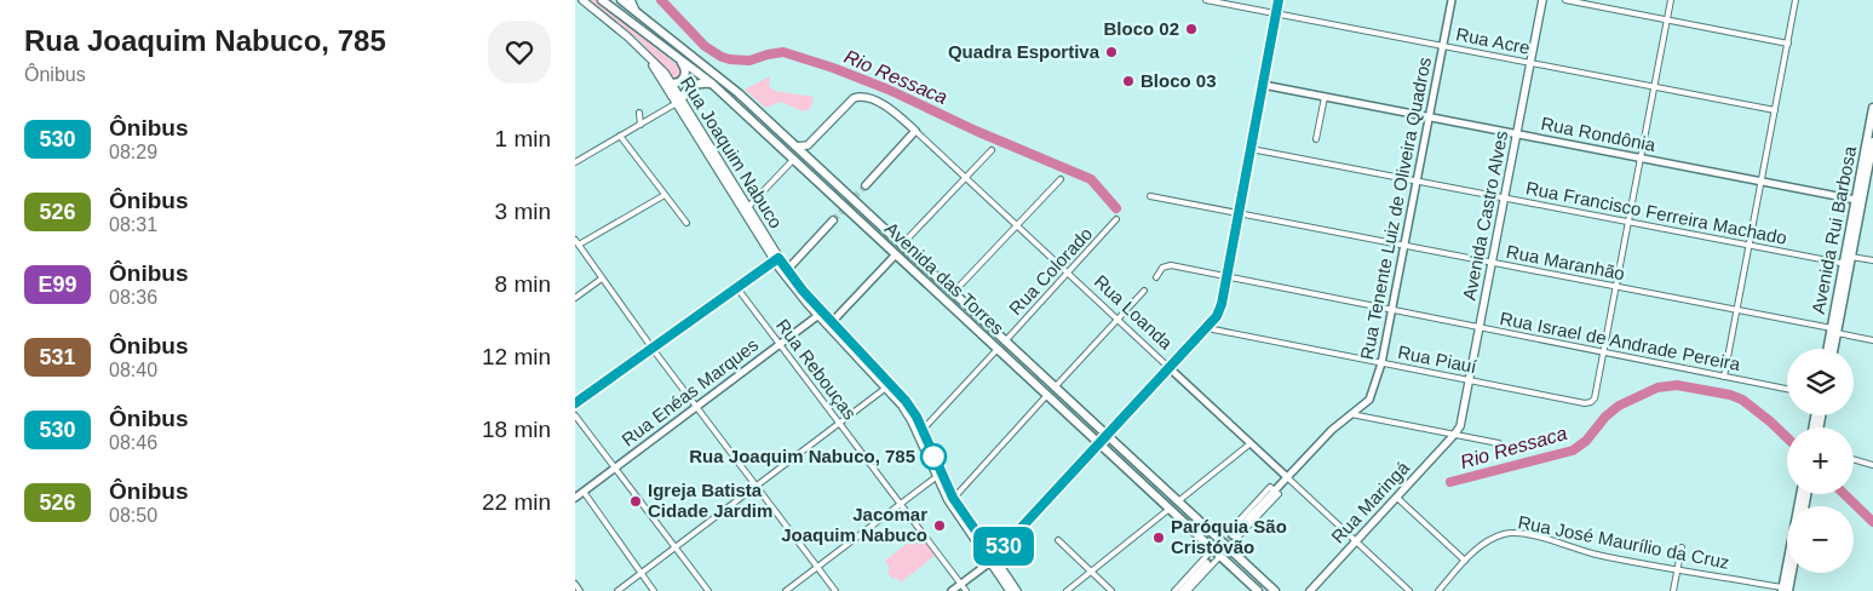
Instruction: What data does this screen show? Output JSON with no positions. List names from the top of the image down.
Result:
{
  "streets": {
    "main road": [
      "Rua Joaquim Nabuco",
      "Avenida Castro Alves",
      "Avenida Rui Barbosa",
      "Avenida das Torres",
      "Rua Loanda",
      "Rua Maringá"
    ],
    "street": [
      "Rua Acre",
      "Rua Rondônia",
      "Rua Tenente Luiz de Oliveira Quadros",
      "Rua Francisco Ferreira Machado",
      "Rua Maranhão",
      "Rua Colorado",
      "Rua Israel de Andrade Pereira",
      "Rua Piauí",
      "Rua Rebouças",
      "Rua Enéas Marques",
      "Rua José Maurílio da Cruz"
    ]
  },
  "crossings": [
    ["Rua Acre", "Rua Tenente Luiz de Oliveira Quadros"],
    ["Rua Acre", "Avenida Castro Alves"],
    ["Rua Rondônia", "Rua Tenente Luiz de Oliveira Quadros"],
    ["Rua Rondônia", "Avenida Castro Alves"],
    ["Rua Rondônia", "Avenida Rui Barbosa"],
    ["Rua Joaquim Nabuco", "Rua Enéas Marques"],
    ["Rua Tenente Luiz de Oliveira Quadros", "Rua Francisco Ferreira Machado"],
    ["Rua Tenente Luiz de Oliveira Quadros", "Rua Maranhão"],
    ["Rua Tenente Luiz de Oliveira Quadros", "Rua Loanda"],
    ["Rua Tenente Luiz de Oliveira Quadros", "Rua Israel de Andrade Pereira"],
    ["Rua Tenente Luiz de Oliveira Quadros", "Rua Piauí"],
    ["Rua Francisco Ferreira Machado", "Avenida Castro Alves"],
    ["Rua Francisco Ferreira Machado", "Avenida Rui Barbosa"],
    ["Avenida Castro Alves", "Rua Maranhão"],
    ["Avenida Castro Alves", "Rua Israel de Andrade Pereira"],
    ["Avenida Castro Alves", "Rua Piauí"],
    ["Avenida Castro Alves", "Rua Maringá"],
    ["Avenida Rui Barbosa", "Rua Maranhão"],
    ["Rua Colorado", "Avenida das Torres"],
    ["Rua Colorado", "Rua Loanda"],
    ["Avenida das Torres", "Rua Loanda"],
    ["Rua Loanda", "Rua Maringá"],
    ["Rua Israel de Andrade Pereira", "Rua Piauí"],
    ["Rua Rebouças", "Rua Enéas Marques"]
  ],
  "water": ["Rio Ressaca"],
  "places": [
    "Bloco 02",
    "Quadra Esportiva",
    "Bloco 03",
    "Rua Joaquim Nabuco, 785",
    "Igreja Batista Cidade Jardim",
    "Jacomar Joaquim Nabuco",
    "Paróquia São Cristóvão"
  ],
  "lines": ["bus line 530"],
  "page": {
    "heading": ["Rua Joaquim Nabuco, 785", "Ônibus"],
    "on_map": "530",
    "list": [
      {
        "mark": "530",
        "name": "Ônibus",
        "note": "08:29",
        "value": "1 min"
      },
      {
        "mark": "526",
        "name": "Ônibus",
        "note": "08:31",
        "value": "3 min"
      },
      {
        "mark": "E99",
        "name": "Ônibus",
        "note": "08:36",
        "value": "8 min"
      },
      {
        "mark": "531",
        "name": "Ônibus",
        "note": "08:40",
        "value": "12 min"
      },
      {
        "mark": "530",
        "name": "Ônibus",
        "note": "08:46",
        "value": "18 min"
      },
      {
        "mark": "526",
        "name": "Ônibus",
        "note": "08:50",
        "value": "22 min"
      }
    ],
    "map_buttons": ["+", "−"]
  }
}
